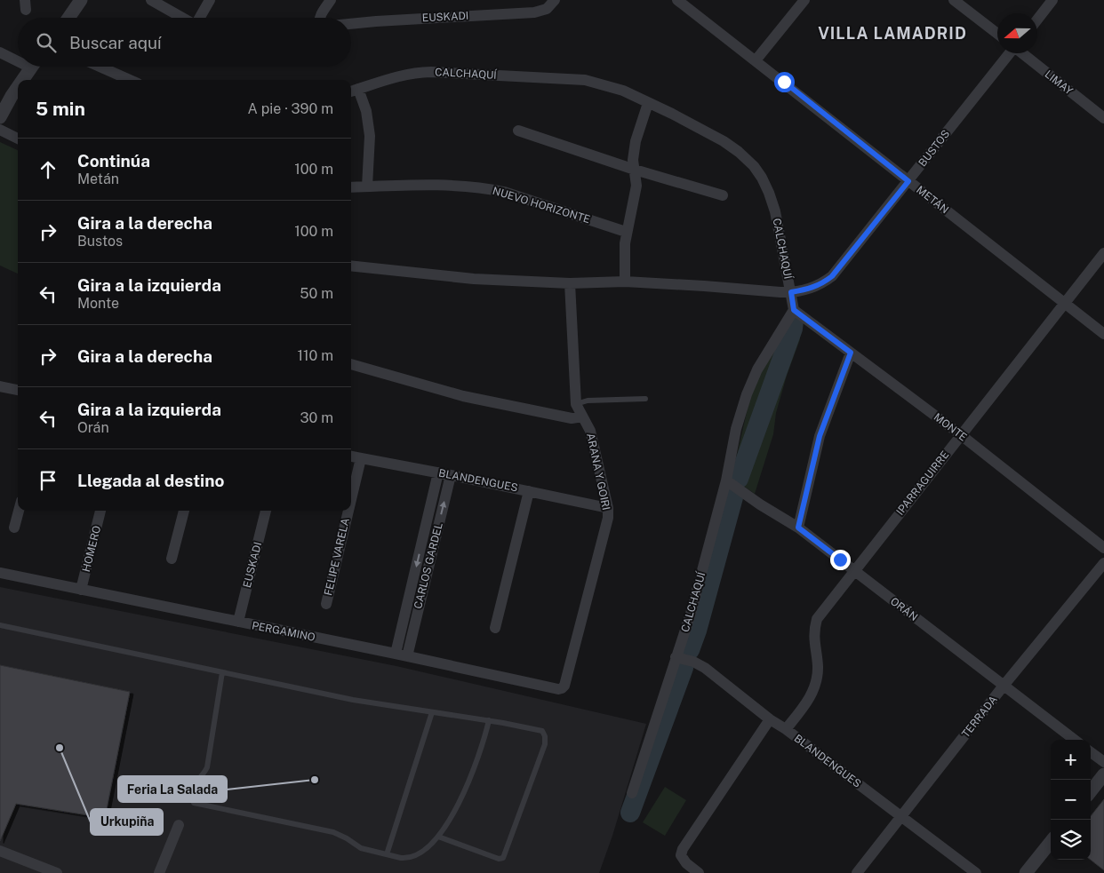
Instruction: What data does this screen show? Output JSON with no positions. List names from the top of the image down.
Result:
{
  "streets": {
    "street": [
      "EUSKADI",
      "CALCHAQUÍ",
      "LIMAY",
      "BUSTOS",
      "METÁN",
      "NUEVO HORIZONTE",
      "MONTE",
      "ARANA Y GOIRI",
      "BLANDENGUES",
      "IPARRAGUIRRE",
      "HOMERO",
      "FELIPE VARELA",
      "CARLOS GARDEL",
      "ORÁN",
      "PERGAMINO",
      "TERRADA"
    ]
  },
  "crossings": [
    ["EUSKADI", "PERGAMINO"],
    ["CALCHAQUÍ", "BUSTOS"],
    ["CALCHAQUÍ", "MONTE"],
    ["CALCHAQUÍ", "BLANDENGUES"],
    ["CALCHAQUÍ", "ORÁN"],
    ["BUSTOS", "METÁN"],
    ["BUSTOS", "ARANA Y GOIRI"],
    ["METÁN", "IPARRAGUIRRE"],
    ["MONTE", "IPARRAGUIRRE"],
    ["ARANA Y GOIRI", "BLANDENGUES"],
    ["ARANA Y GOIRI", "PERGAMINO"],
    ["BLANDENGUES", "IPARRAGUIRRE"],
    ["BLANDENGUES", "FELIPE VARELA"],
    ["BLANDENGUES", "CARLOS GARDEL"],
    ["BLANDENGUES", "TERRADA"],
    ["IPARRAGUIRRE", "ORÁN"],
    ["HOMERO", "PERGAMINO"],
    ["CARLOS GARDEL", "PERGAMINO"],
    ["ORÁN", "TERRADA"]
  ],
  "districts": ["VILLA LAMADRID"],
  "places": ["Urkupiña", "Feria La Salada"],
  "north": "left",
  "page": {
    "search": "Buscar aquí",
    "heading": ["5 min", "A pie · 390 m"],
    "list": [
      ["Continúa", "Metán", "100 m"],
      ["Gira a la derecha", "Bustos", "100 m"],
      ["Gira a la izquierda", "Monte", "50 m"],
      ["Gira a la derecha", "110 m"],
      ["Gira a la izquierda", "Orán", "30 m"],
      "Llegada al destino"
    ],
    "map_buttons": ["+", "−"]
  }
}
